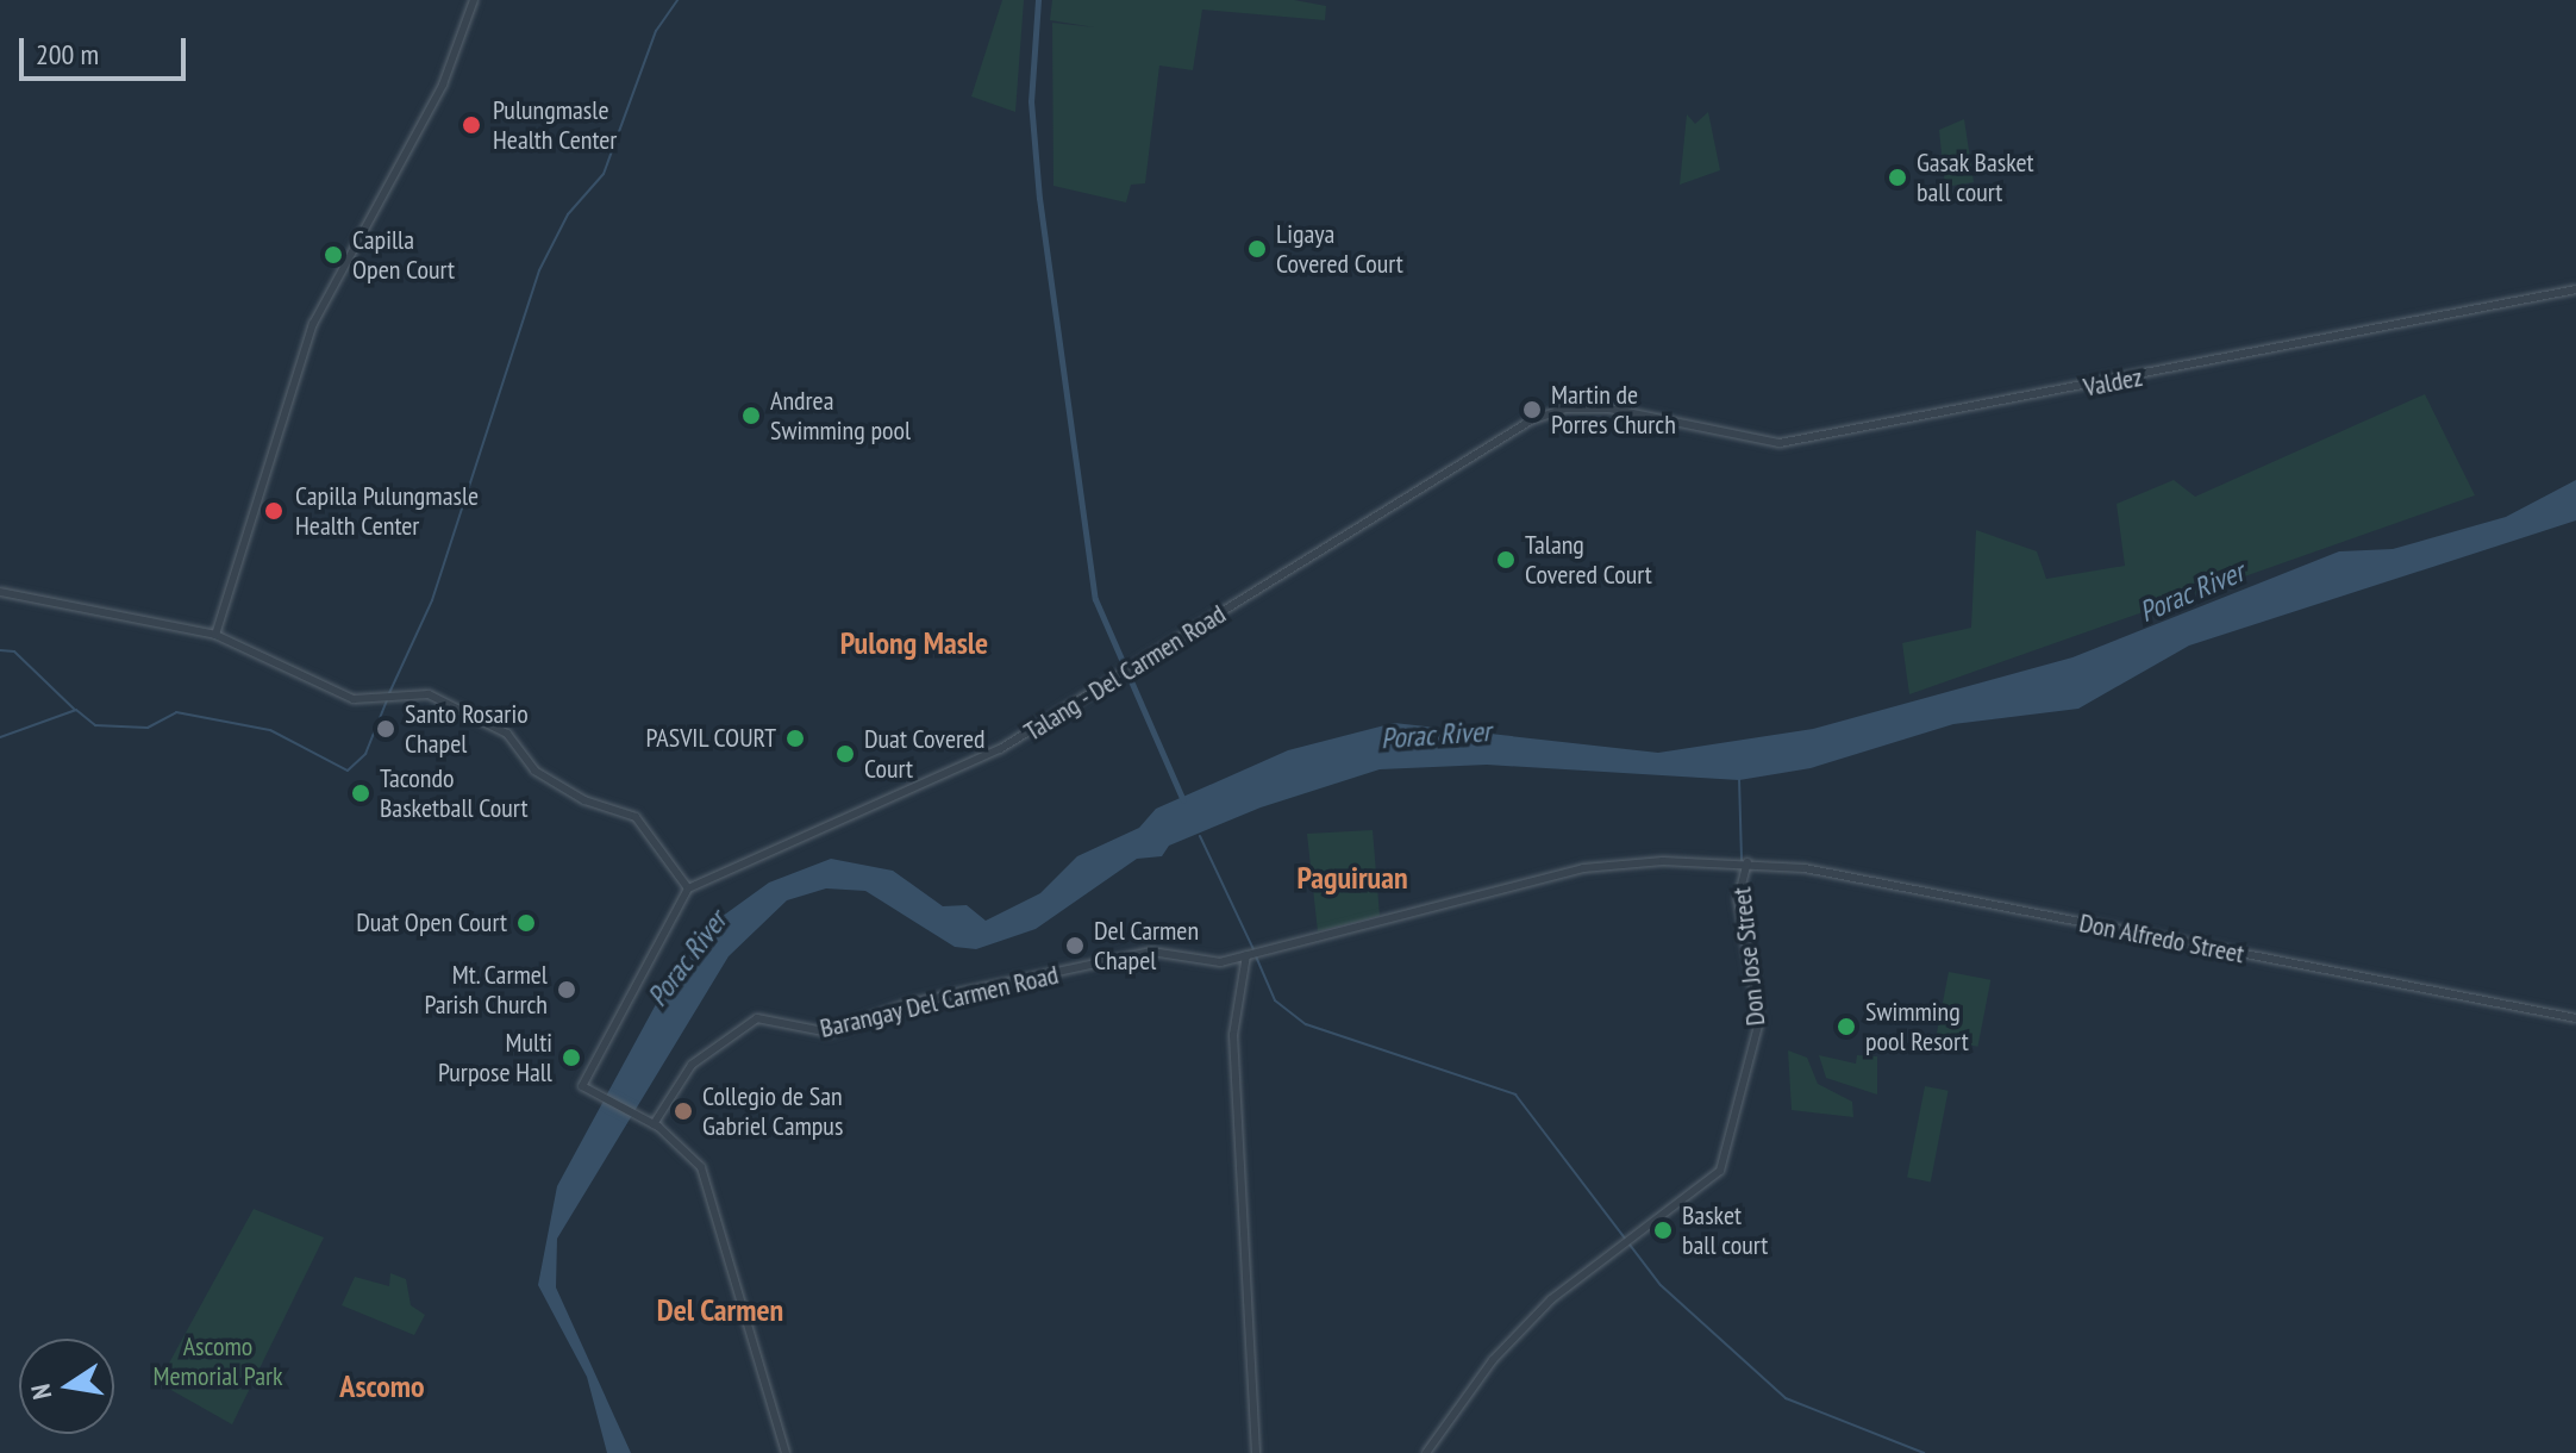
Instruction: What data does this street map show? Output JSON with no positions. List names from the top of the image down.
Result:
{
  "streets": {
    "street": [
      "Valdez",
      "Talang - Del Carmen Road",
      "Don Alfredo Street",
      "Don Jose Street",
      "Barangay Del Carmen Road"
    ]
  },
  "crossings": [
    ["Valdez", "Talang - Del Carmen Road"],
    ["Don Alfredo Street", "Don Jose Street"],
    ["Don Alfredo Street", "Barangay Del Carmen Road"]
  ],
  "districts": [
    "Pulong Masle",
    "Paguiruan",
    "Del Carmen",
    "Ascomo"
  ],
  "water": ["Porac River"],
  "parks": ["Ascomo Memorial Park"],
  "places": [
    "Pulungmasle Health Center",
    "Gasak Basket ball court",
    "Ligaya Covered Court",
    "Capilla Open Court",
    "Martin de Porres Church",
    "Andrea Swimming pool",
    "Capilla Pulungmasle Health Center",
    "Talang Covered Court",
    "Santo Rosario Chapel",
    "PASVIL COURT",
    "Duat Covered Court",
    "Tacondo Basketball Court",
    "Duat Open Court",
    "Del Carmen Chapel",
    "Mt. Carmel Parish Church",
    "Swimming pool Resort",
    "Multi Purpose Hall",
    "Collegio de San Gabriel Campus",
    "Basket ball court"
  ],
  "scale_bar": "200 m",
  "north": "left"
}
